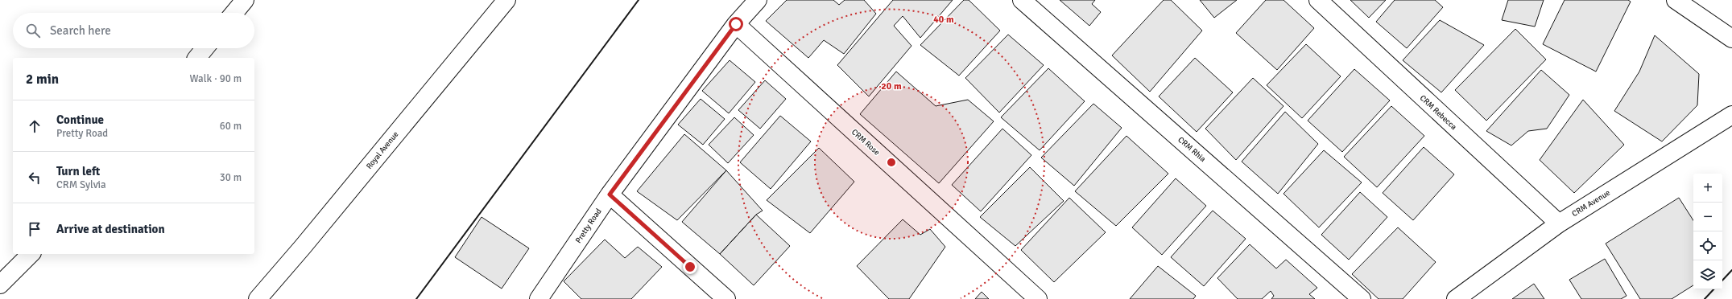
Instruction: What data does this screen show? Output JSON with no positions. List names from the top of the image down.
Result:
{
  "streets": {
    "street": [
      "CRM Rebecca",
      "CRM Rose",
      "CRM Rhia",
      "Royal Avenue",
      "CRM Avenue",
      "Pretty Road"
    ]
  },
  "crossings": [
    ["CRM Rebecca", "CRM Avenue"],
    ["CRM Rose", "Pretty Road"]
  ],
  "page": {
    "search": "Search here",
    "heading": ["2 min", "Walk · 90 m"],
    "list": [
      ["Continue", "Pretty Road", "60 m"],
      ["Turn left", "CRM Sylvia", "30 m"],
      "Arrive at destination"
    ],
    "map_buttons": ["+", "−"]
  },
  "rings": ["40 m", "20 m"]
}
